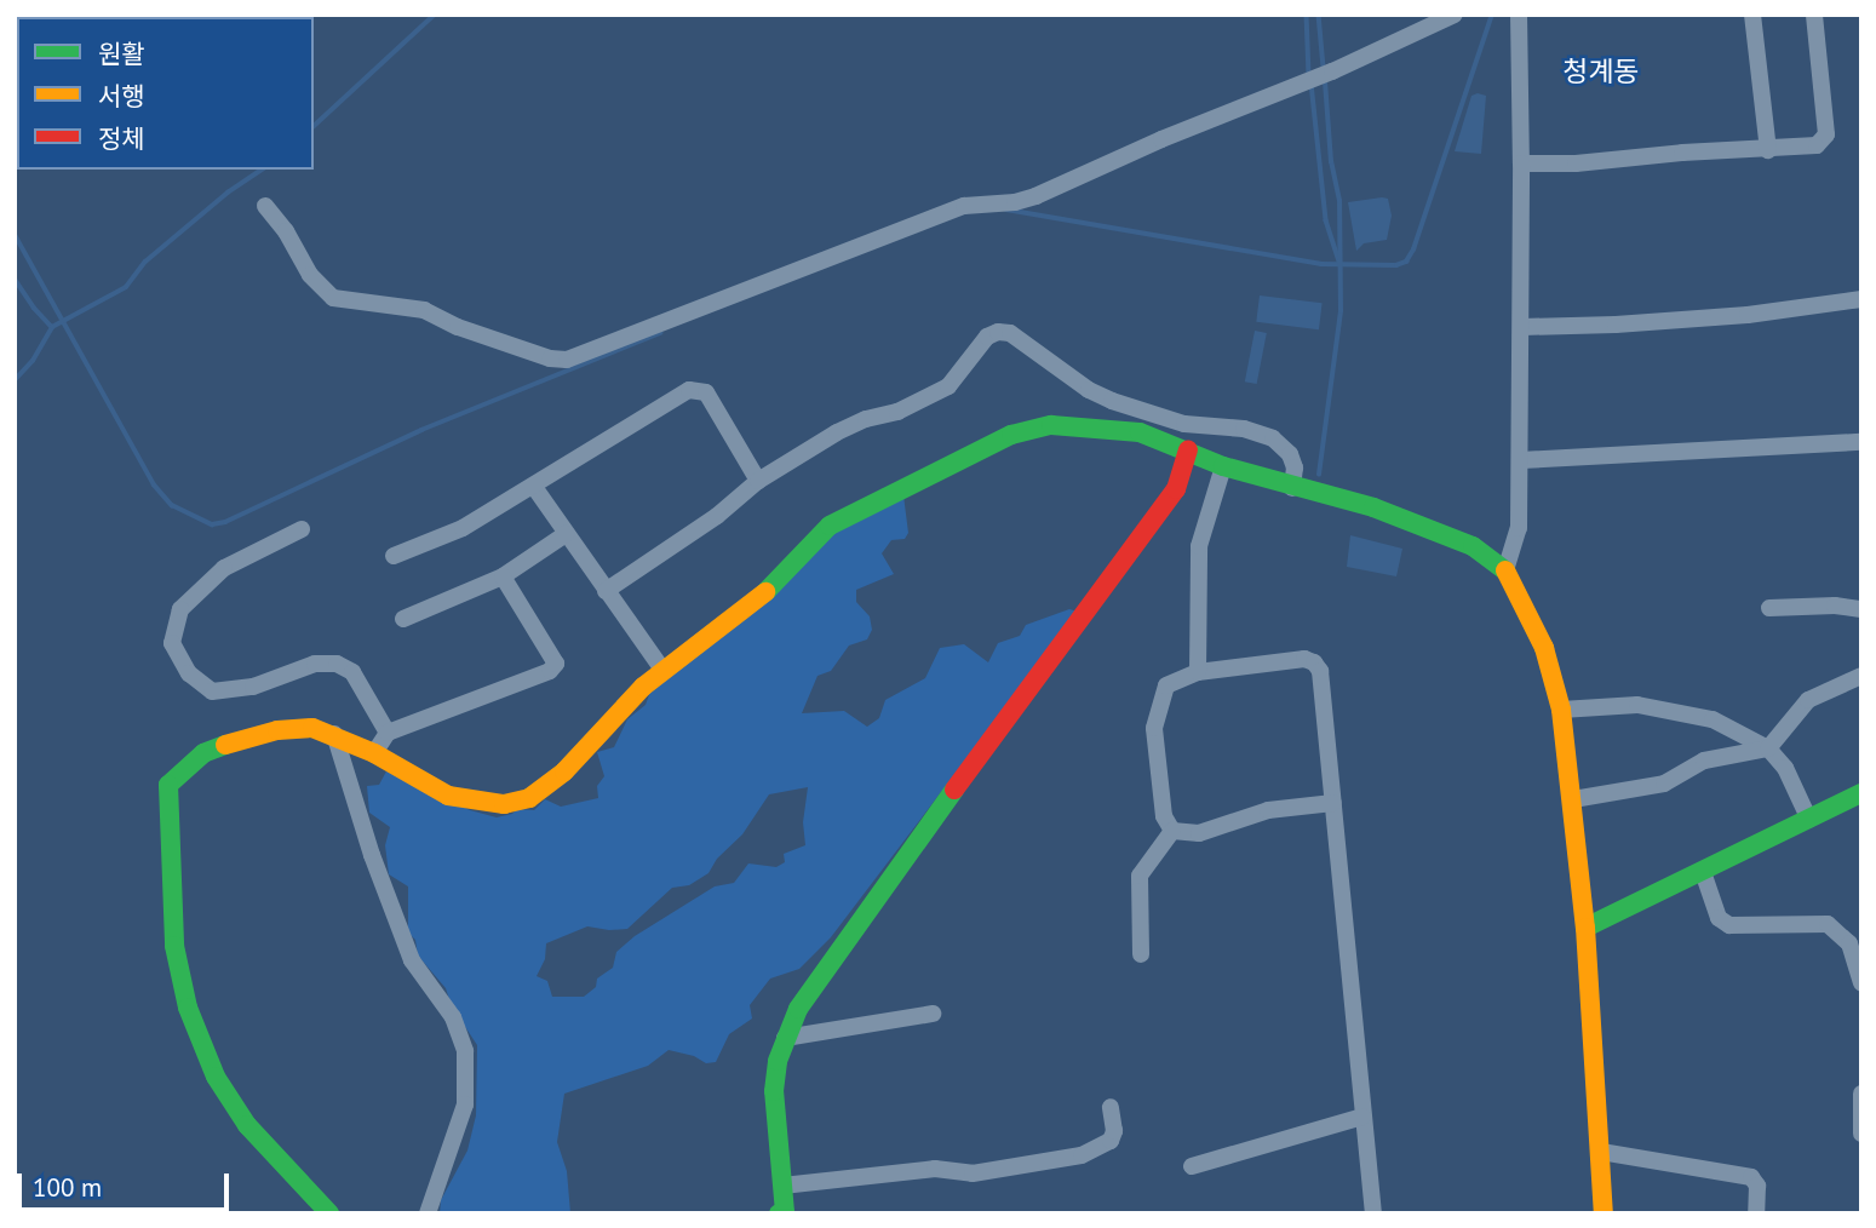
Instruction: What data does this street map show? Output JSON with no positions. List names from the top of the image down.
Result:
{
  "districts": ["청계동"],
  "legend": ["원활", "서행", "정체"],
  "scale_bar": "100 m"
}
